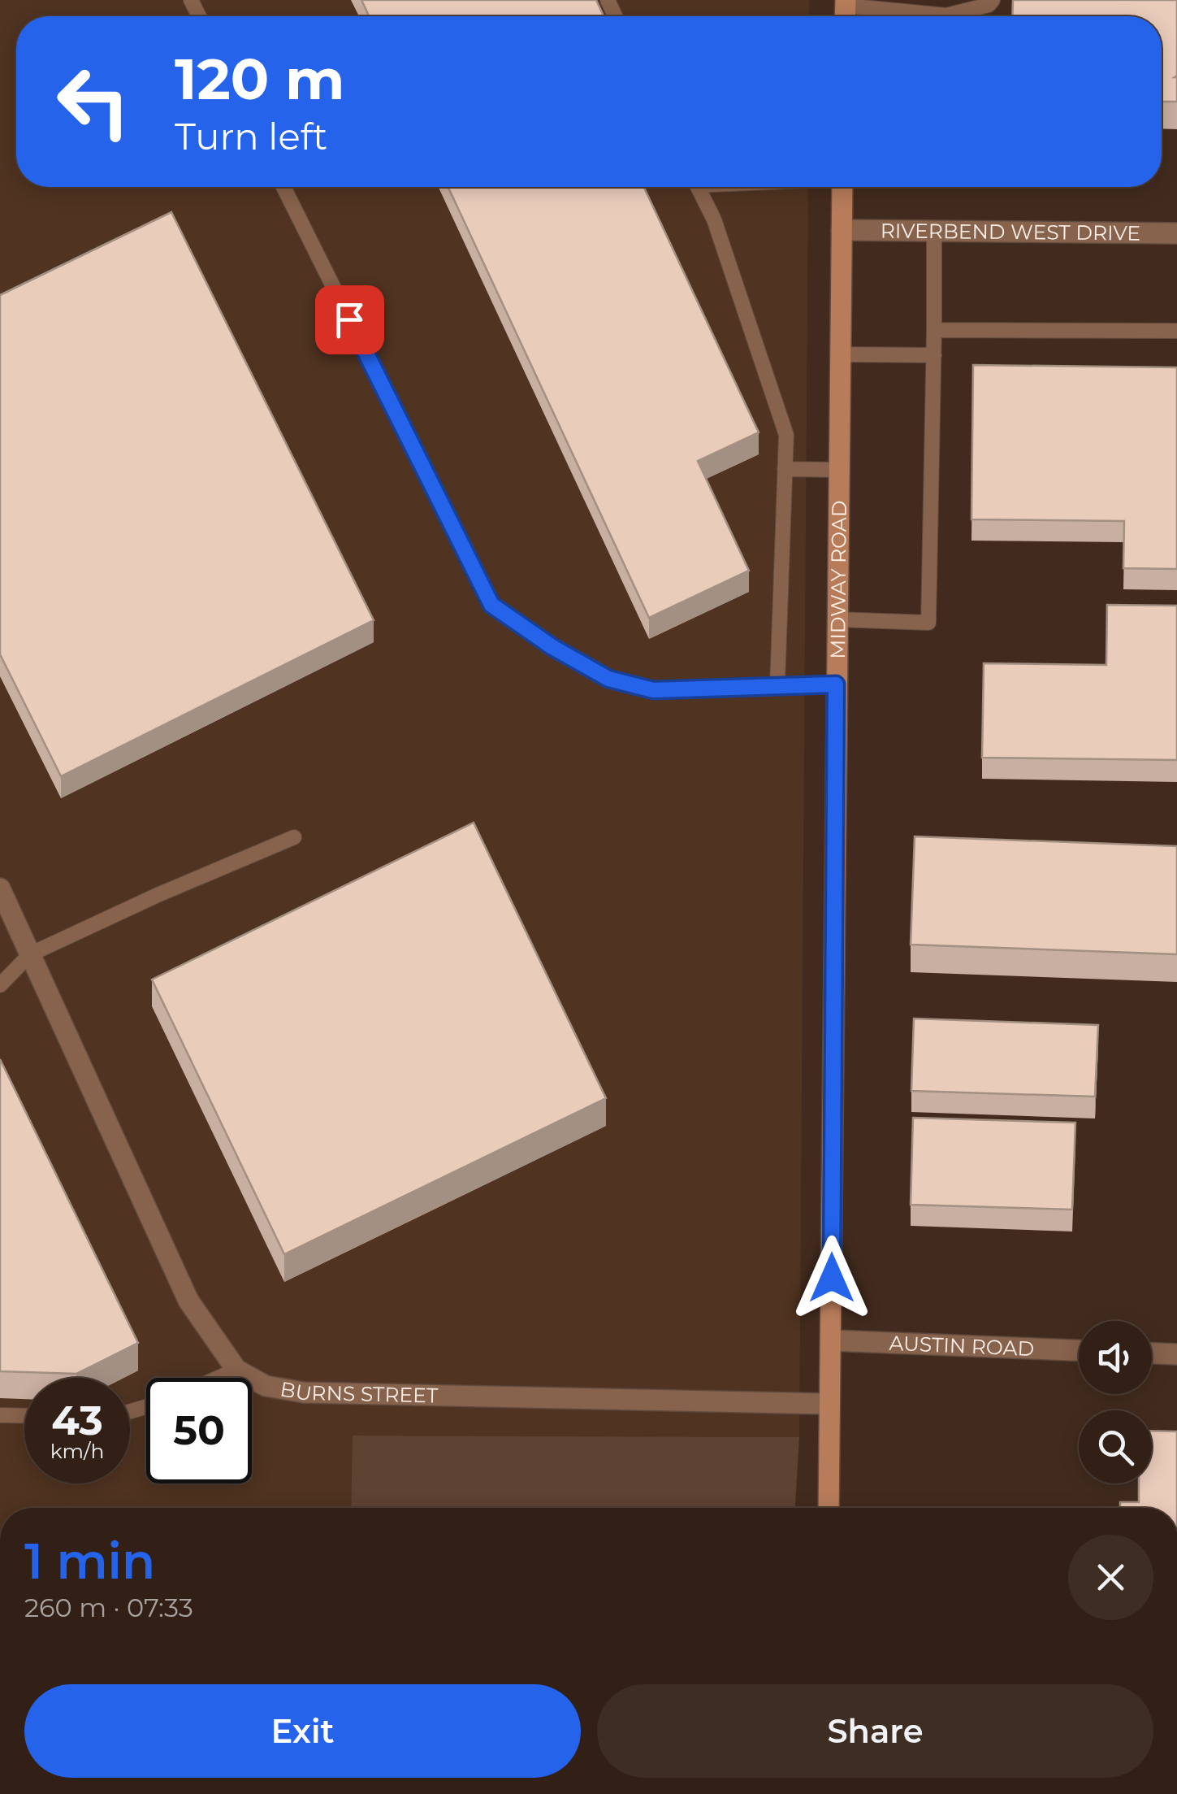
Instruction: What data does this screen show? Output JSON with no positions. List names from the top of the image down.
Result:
{
  "streets": {
    "main road": ["MIDWAY ROAD"],
    "street": ["RIVERBEND WEST DRIVE", "AUSTIN ROAD", "BURNS STREET"]
  },
  "crossings": [
    ["RIVERBEND WEST DRIVE", "MIDWAY ROAD"],
    ["MIDWAY ROAD", "AUSTIN ROAD"],
    ["MIDWAY ROAD", "BURNS STREET"]
  ],
  "page": {
    "turn": ["120 m", "Turn left"],
    "speed": "43 km/h",
    "limit": "50",
    "heading": ["1 min", "260 m · 07:33"],
    "buttons": ["Exit", "Share"]
  }
}
